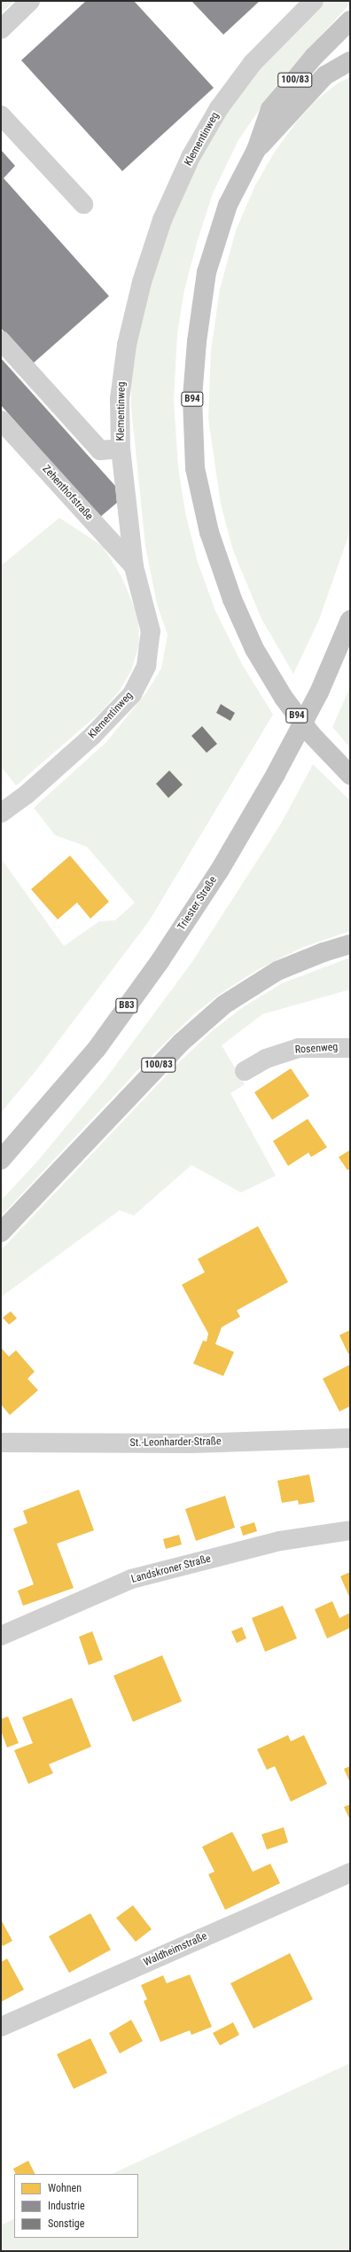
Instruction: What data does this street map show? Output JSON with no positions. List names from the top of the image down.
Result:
{
  "streets": {
    "main road": [
      "100/83",
      "B94",
      "Triester Straße",
      "B83"
    ],
    "street": [
      "Klementinweg",
      "Zehenthofstraße",
      "Rosenweg",
      "St.-Leonharder-Straße",
      "Landskroner Straße",
      "Waldheimstraße"
    ]
  },
  "crossings": [
    ["100/83", "B94"],
    ["Klementinweg", "Zehenthofstraße"]
  ],
  "legend": ["Wohnen", "Industrie", "Sonstige"]
}
